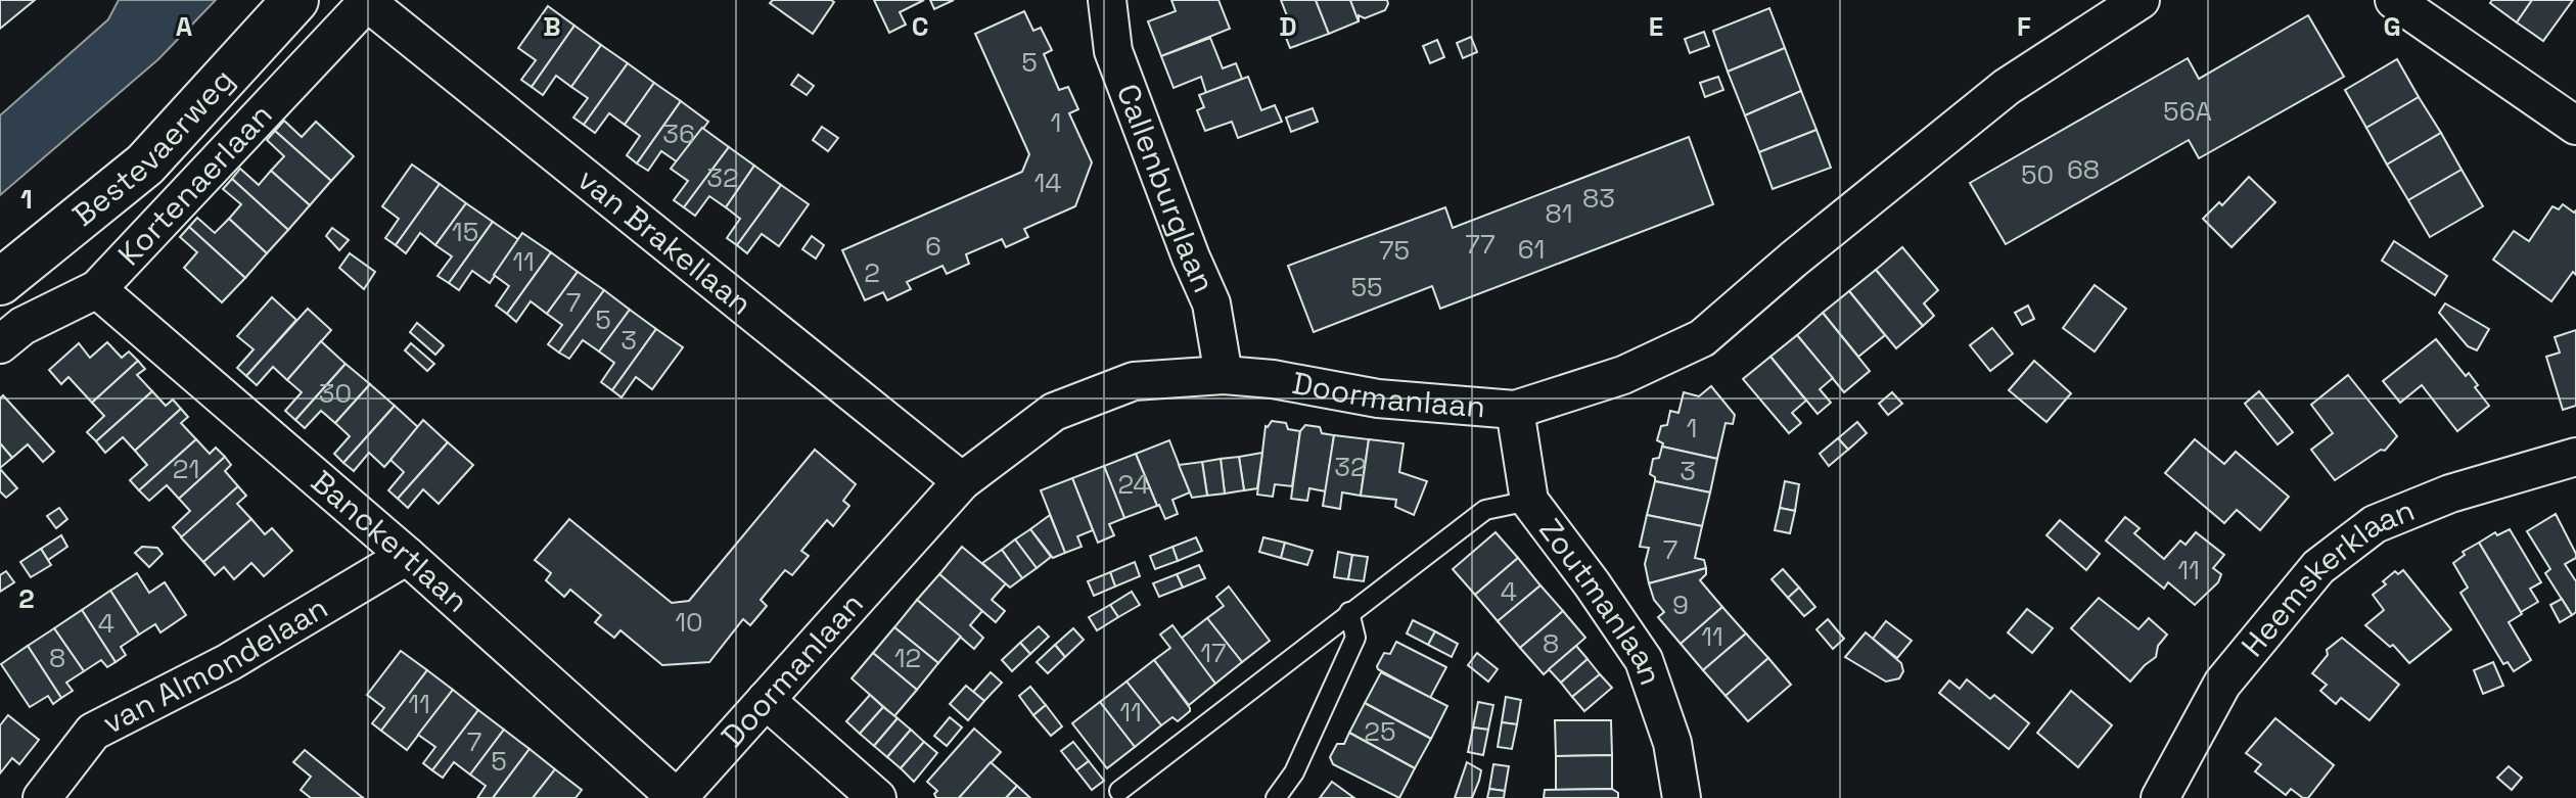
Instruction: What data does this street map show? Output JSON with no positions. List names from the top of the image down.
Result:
{
  "streets": {
    "street": [
      "Bestevaerweg",
      "Kortenaerlaan",
      "Callenburglaan",
      "van Brakellaan",
      "Doormanlaan",
      "Banckertlaan",
      "Heemskerklaan",
      "Zoutmanlaan",
      "van Almondelaan"
    ]
  },
  "crossings": [
    ["Kortenaerlaan", "van Brakellaan"],
    ["Kortenaerlaan", "Banckertlaan"],
    ["Callenburglaan", "Doormanlaan"],
    ["van Brakellaan", "Doormanlaan"],
    ["Doormanlaan", "Banckertlaan"],
    ["Doormanlaan", "Zoutmanlaan"],
    ["Banckertlaan", "van Almondelaan"]
  ],
  "house_numbers": [
    "5",
    "56A",
    "1",
    "36",
    "68",
    "50",
    "32",
    "14",
    "83",
    "81",
    "15",
    "77",
    "6",
    "61",
    "75",
    "11",
    "2",
    "55",
    "7",
    "5",
    "3",
    "30",
    "1",
    "32",
    "21",
    "3",
    "24",
    "7",
    "11",
    "4",
    "9",
    "10",
    "4",
    "11",
    "8",
    "17",
    "8",
    "12",
    "11",
    "11",
    "25",
    "7",
    "5"
  ],
  "grid": {
    "columns": [
      "A",
      "B",
      "C",
      "D",
      "E",
      "F",
      "G"
    ],
    "rows": ["1", "2"]
  }
}
